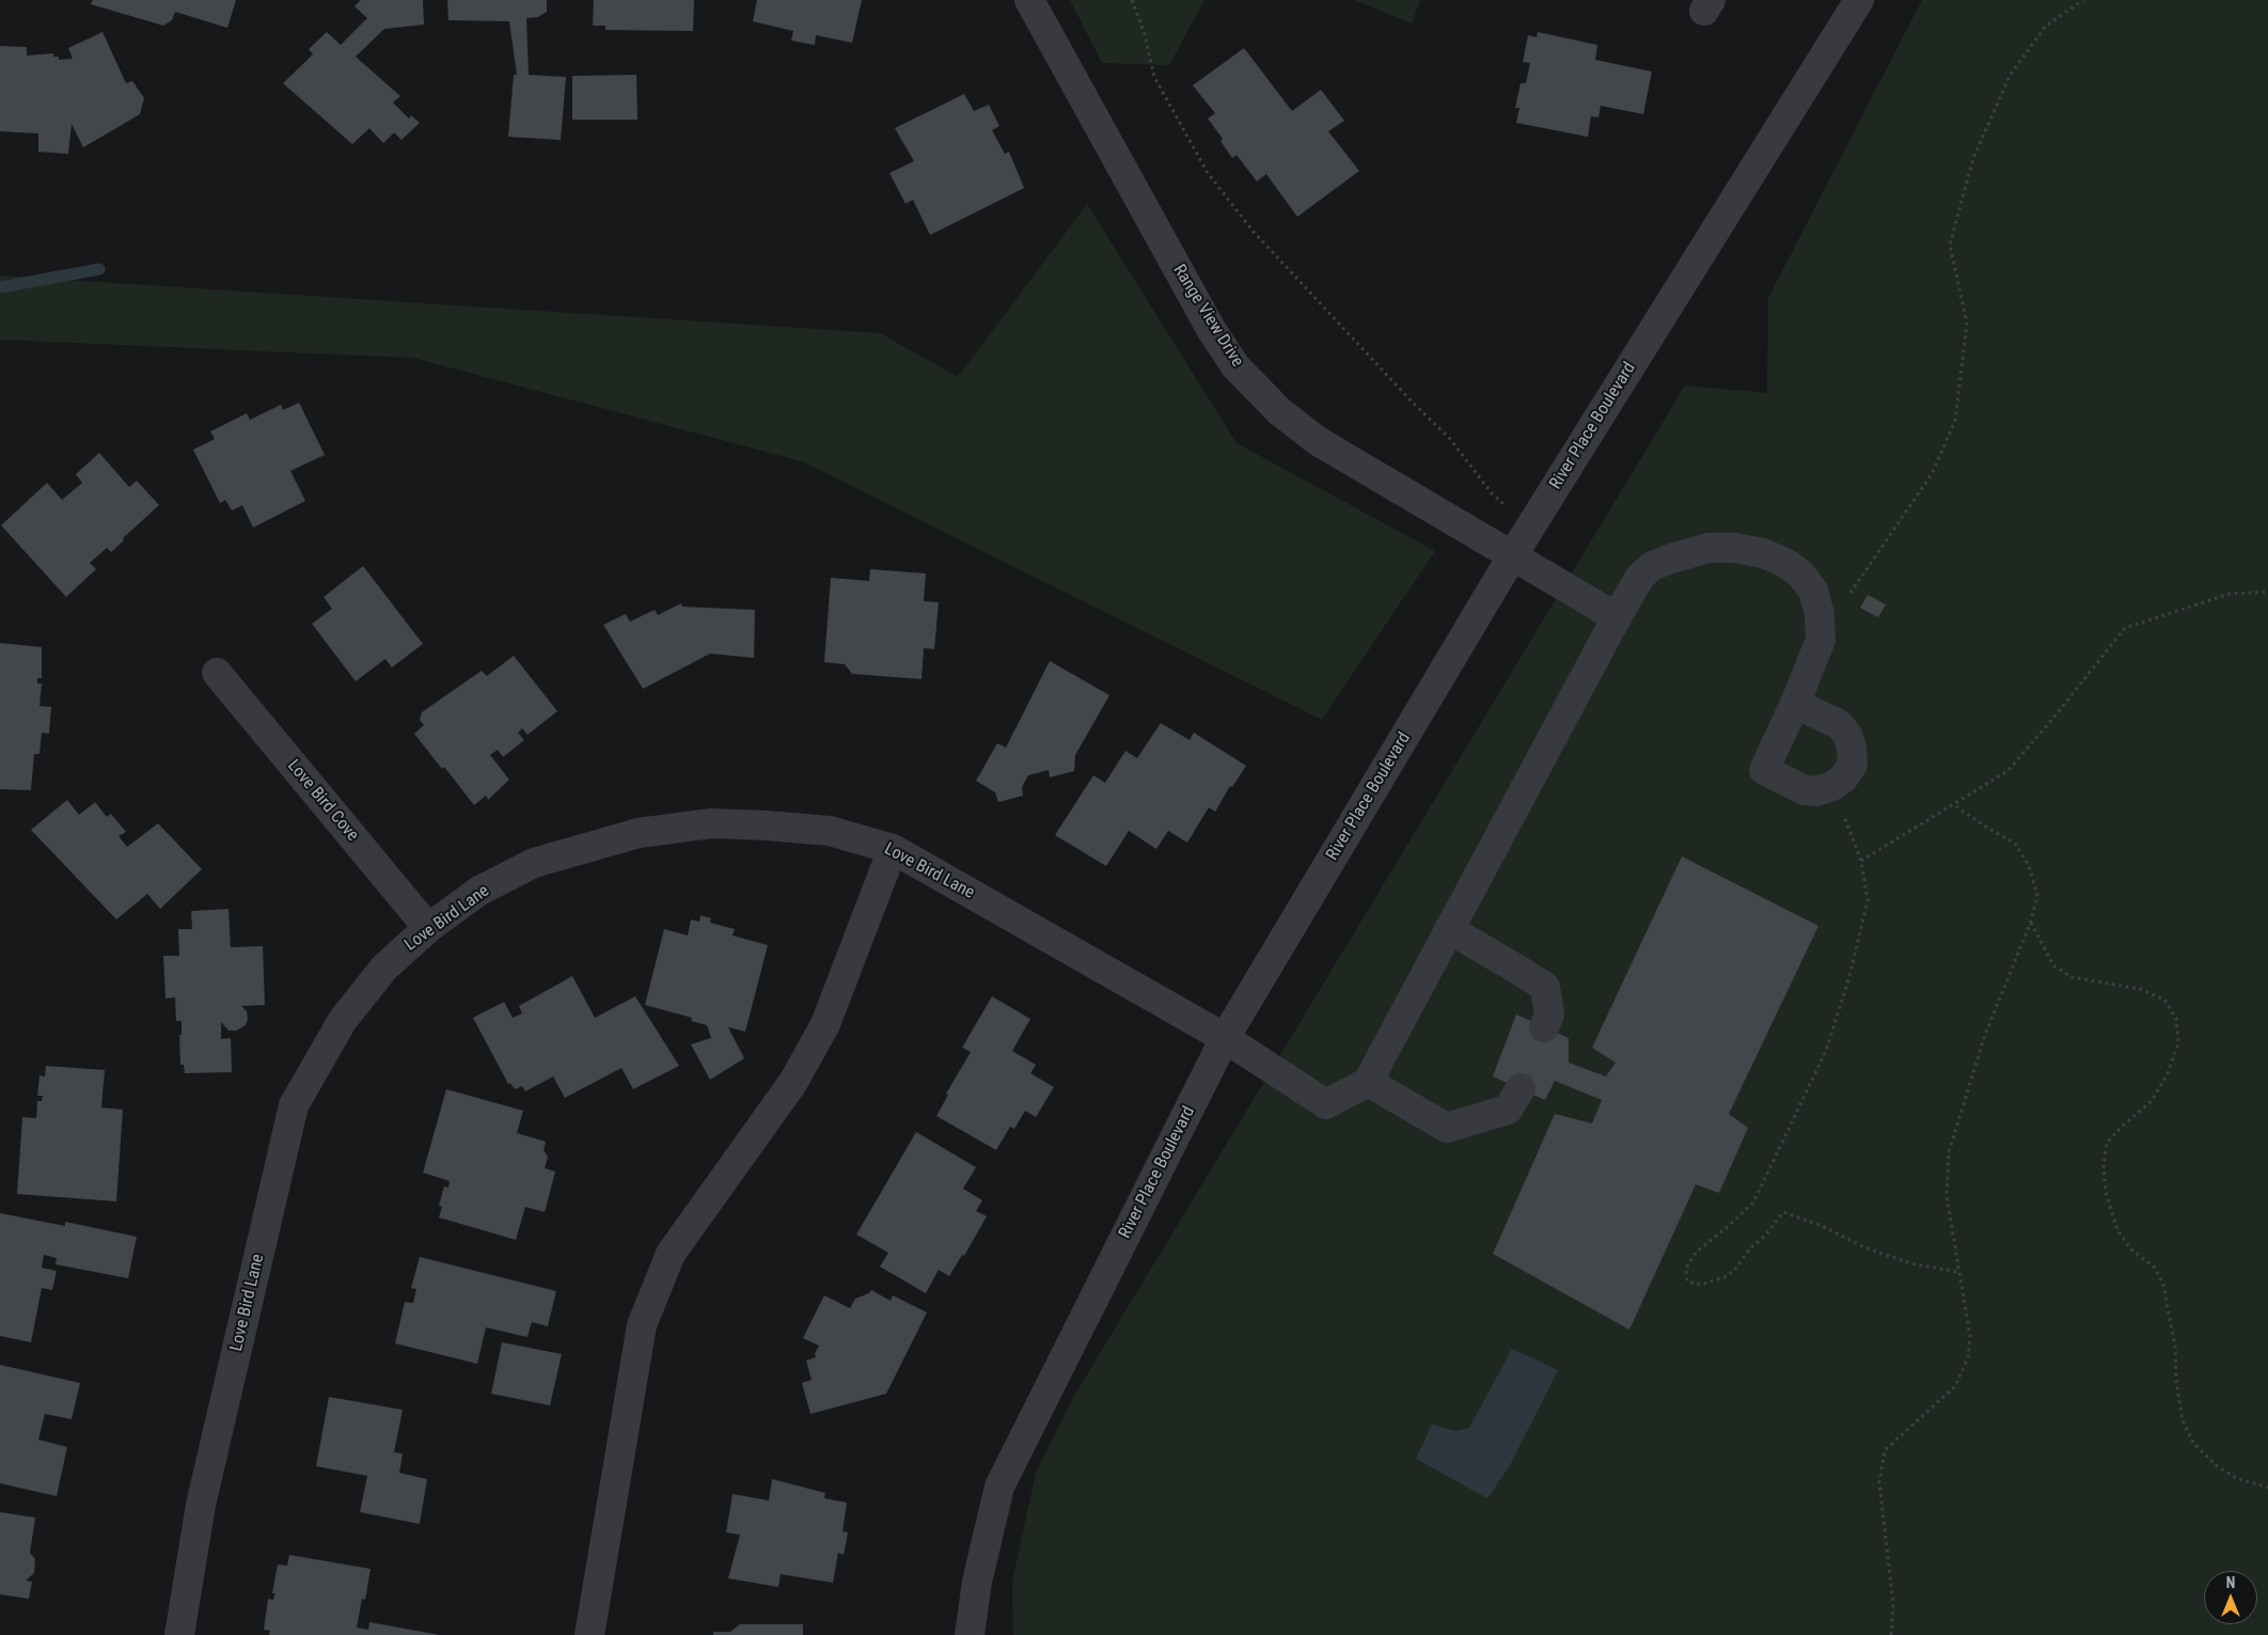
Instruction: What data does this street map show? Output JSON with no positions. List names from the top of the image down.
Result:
{
  "streets": {
    "street": [
      "Range View Drive",
      "River Place Boulevard",
      "Love Bird Cove",
      "Love Bird Lane"
    ]
  },
  "crossings": [
    ["Range View Drive", "River Place Boulevard"],
    ["River Place Boulevard", "Love Bird Lane"],
    ["Love Bird Cove", "Love Bird Lane"]
  ],
  "north": "top"
}
